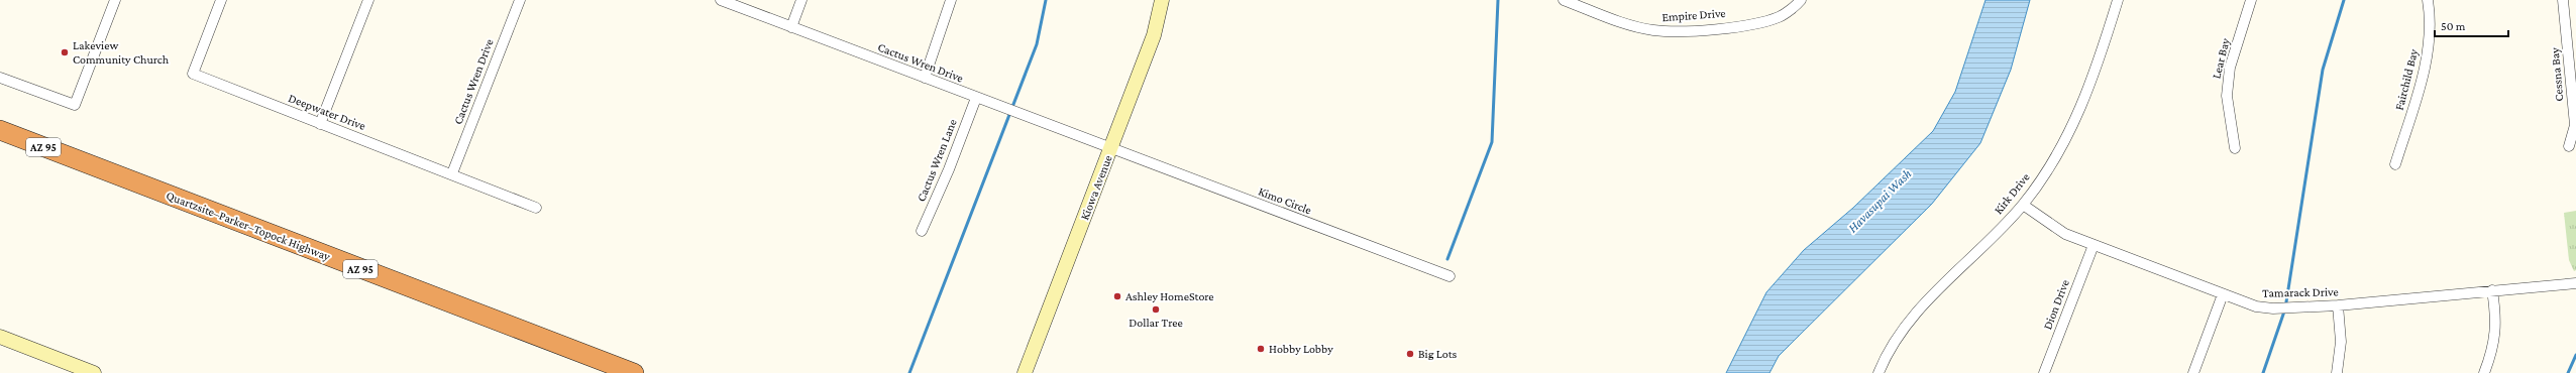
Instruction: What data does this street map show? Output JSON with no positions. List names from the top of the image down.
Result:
{
  "streets": {
    "highway": ["AZ 95", "Quartzsite–Parker–Topock Highway"],
    "street": [
      "Empire Drive",
      "Lear Bay",
      "Cactus Wren Drive",
      "Cessna Bay",
      "Fairchild Bay",
      "Deepwater Drive",
      "Cactus Wren Lane",
      "Kiowa Avenue",
      "Kirk Drive",
      "Kimo Circle",
      "Tamarack Drive",
      "Dion Drive"
    ]
  },
  "crossings": [
    ["Cactus Wren Drive", "Deepwater Drive"],
    ["Cactus Wren Drive", "Cactus Wren Lane"],
    ["Cactus Wren Drive", "Kiowa Avenue"],
    ["Cactus Wren Drive", "Kimo Circle"],
    ["Kiowa Avenue", "Kimo Circle"],
    ["Kirk Drive", "Tamarack Drive"],
    ["Tamarack Drive", "Dion Drive"]
  ],
  "water": ["Havasupai Wash"],
  "places": [
    "Lakeview Community Church",
    "Ashley HomeStore",
    "Dollar Tree",
    "Hobby Lobby",
    "Big Lots"
  ],
  "scale_bar": "50 m"
}
